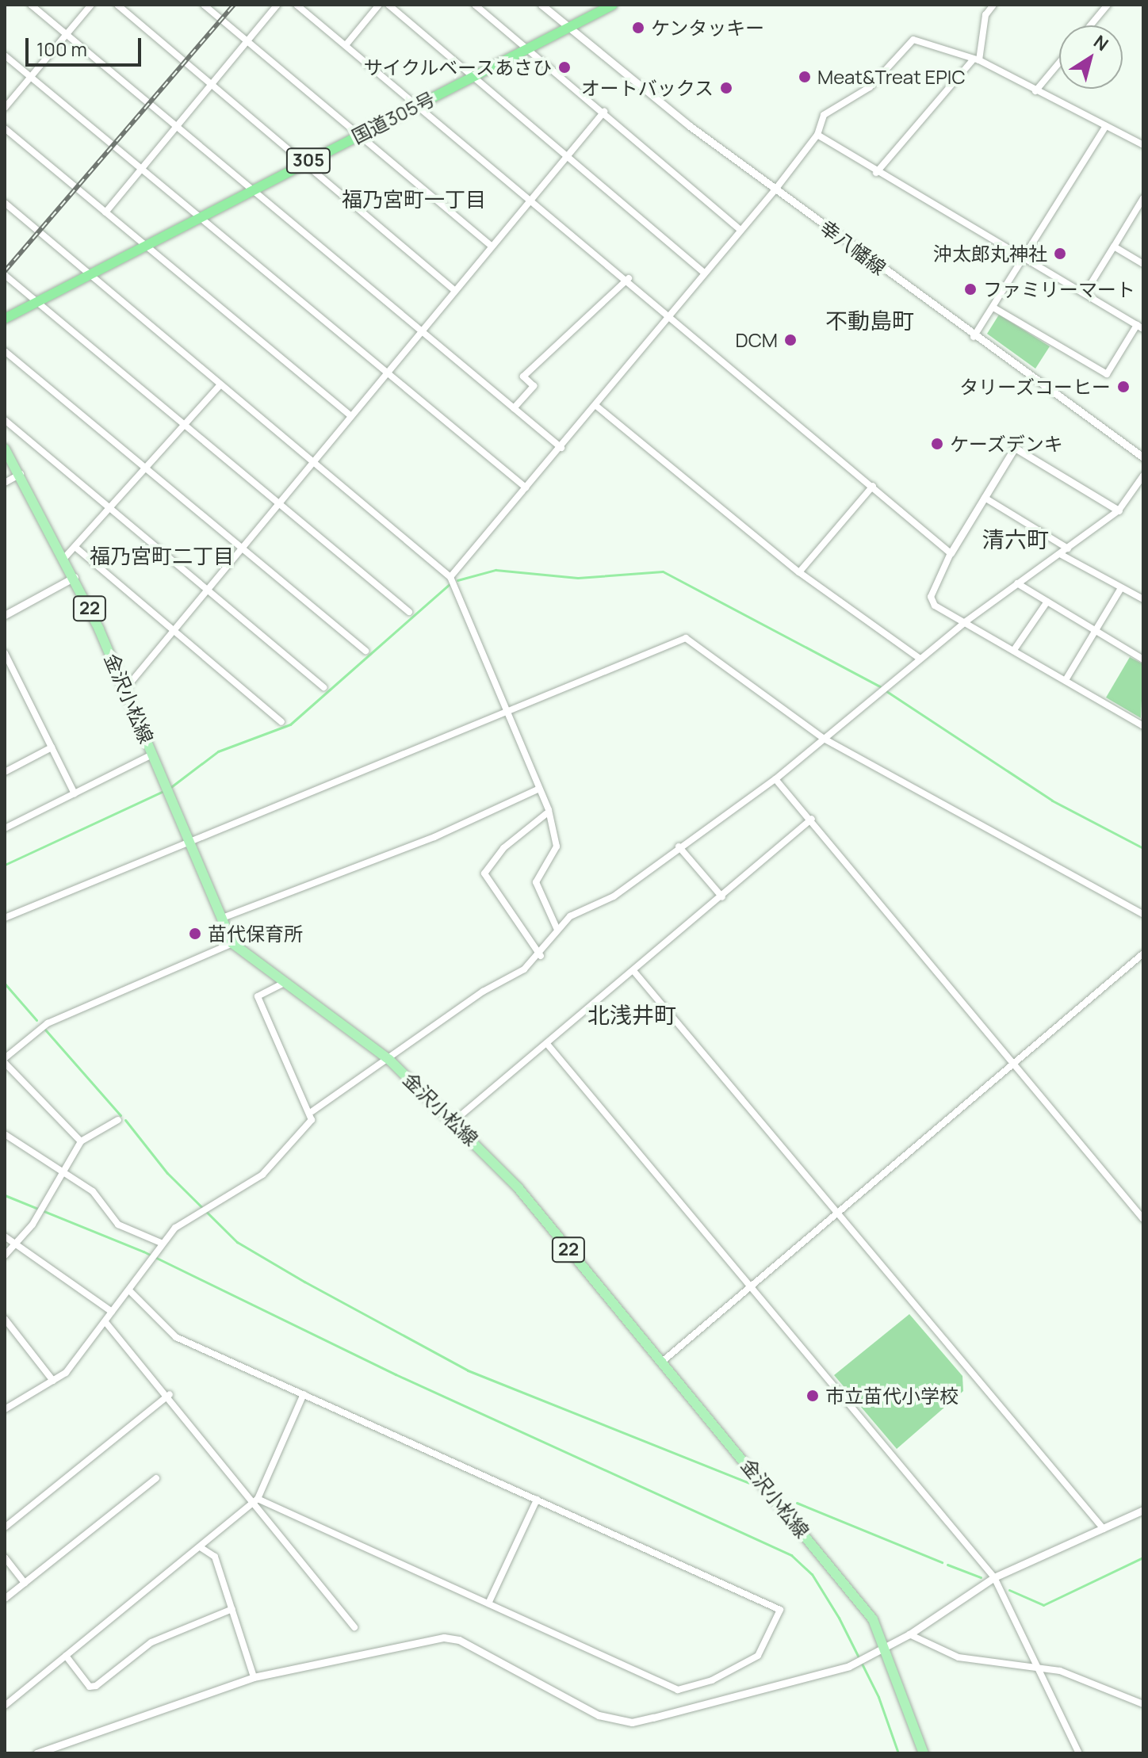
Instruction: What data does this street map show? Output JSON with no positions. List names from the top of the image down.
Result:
{
  "streets": {
    "highway": ["国道305号", "305"],
    "main road": ["22", "金沢小松線"],
    "street": ["幸八幡線"]
  },
  "crossings": [
    ["国道305号", "幸八幡線"]
  ],
  "districts": [
    "福乃宮町一丁目",
    "不動島町",
    "清六町",
    "福乃宮町二丁目",
    "北浅井町"
  ],
  "places": [
    "ケンタッキー",
    "サイクルベースあさひ",
    "Meat&Treat EPIC",
    "オートバックス",
    "沖太郎丸神社",
    "ファミリーマート",
    "DCM",
    "タリーズコーヒー",
    "ケーズデンキ",
    "苗代保育所",
    "市立苗代小学校"
  ],
  "scale_bar": "100 m",
  "north": "top right"
}
